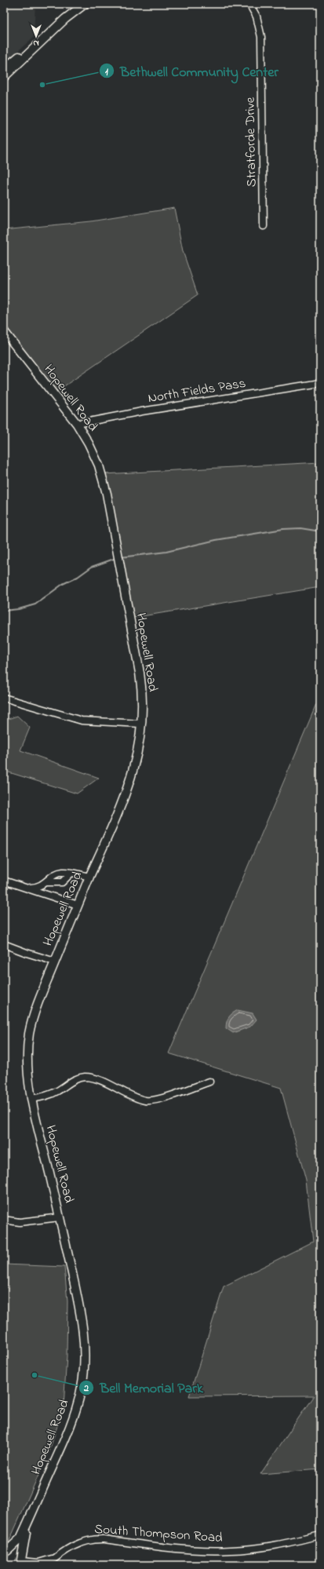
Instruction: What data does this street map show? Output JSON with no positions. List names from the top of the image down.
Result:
{
  "streets": {
    "street": [
      "Stratforde Drive",
      "North Fields Pass",
      "Hopewell Road",
      "South Thompson Road"
    ]
  },
  "crossings": [
    ["North Fields Pass", "Hopewell Road"],
    ["Hopewell Road", "South Thompson Road"]
  ],
  "places": ["Bethwell Community Center", "Bell Memorial Park"],
  "north": "bottom"
}
